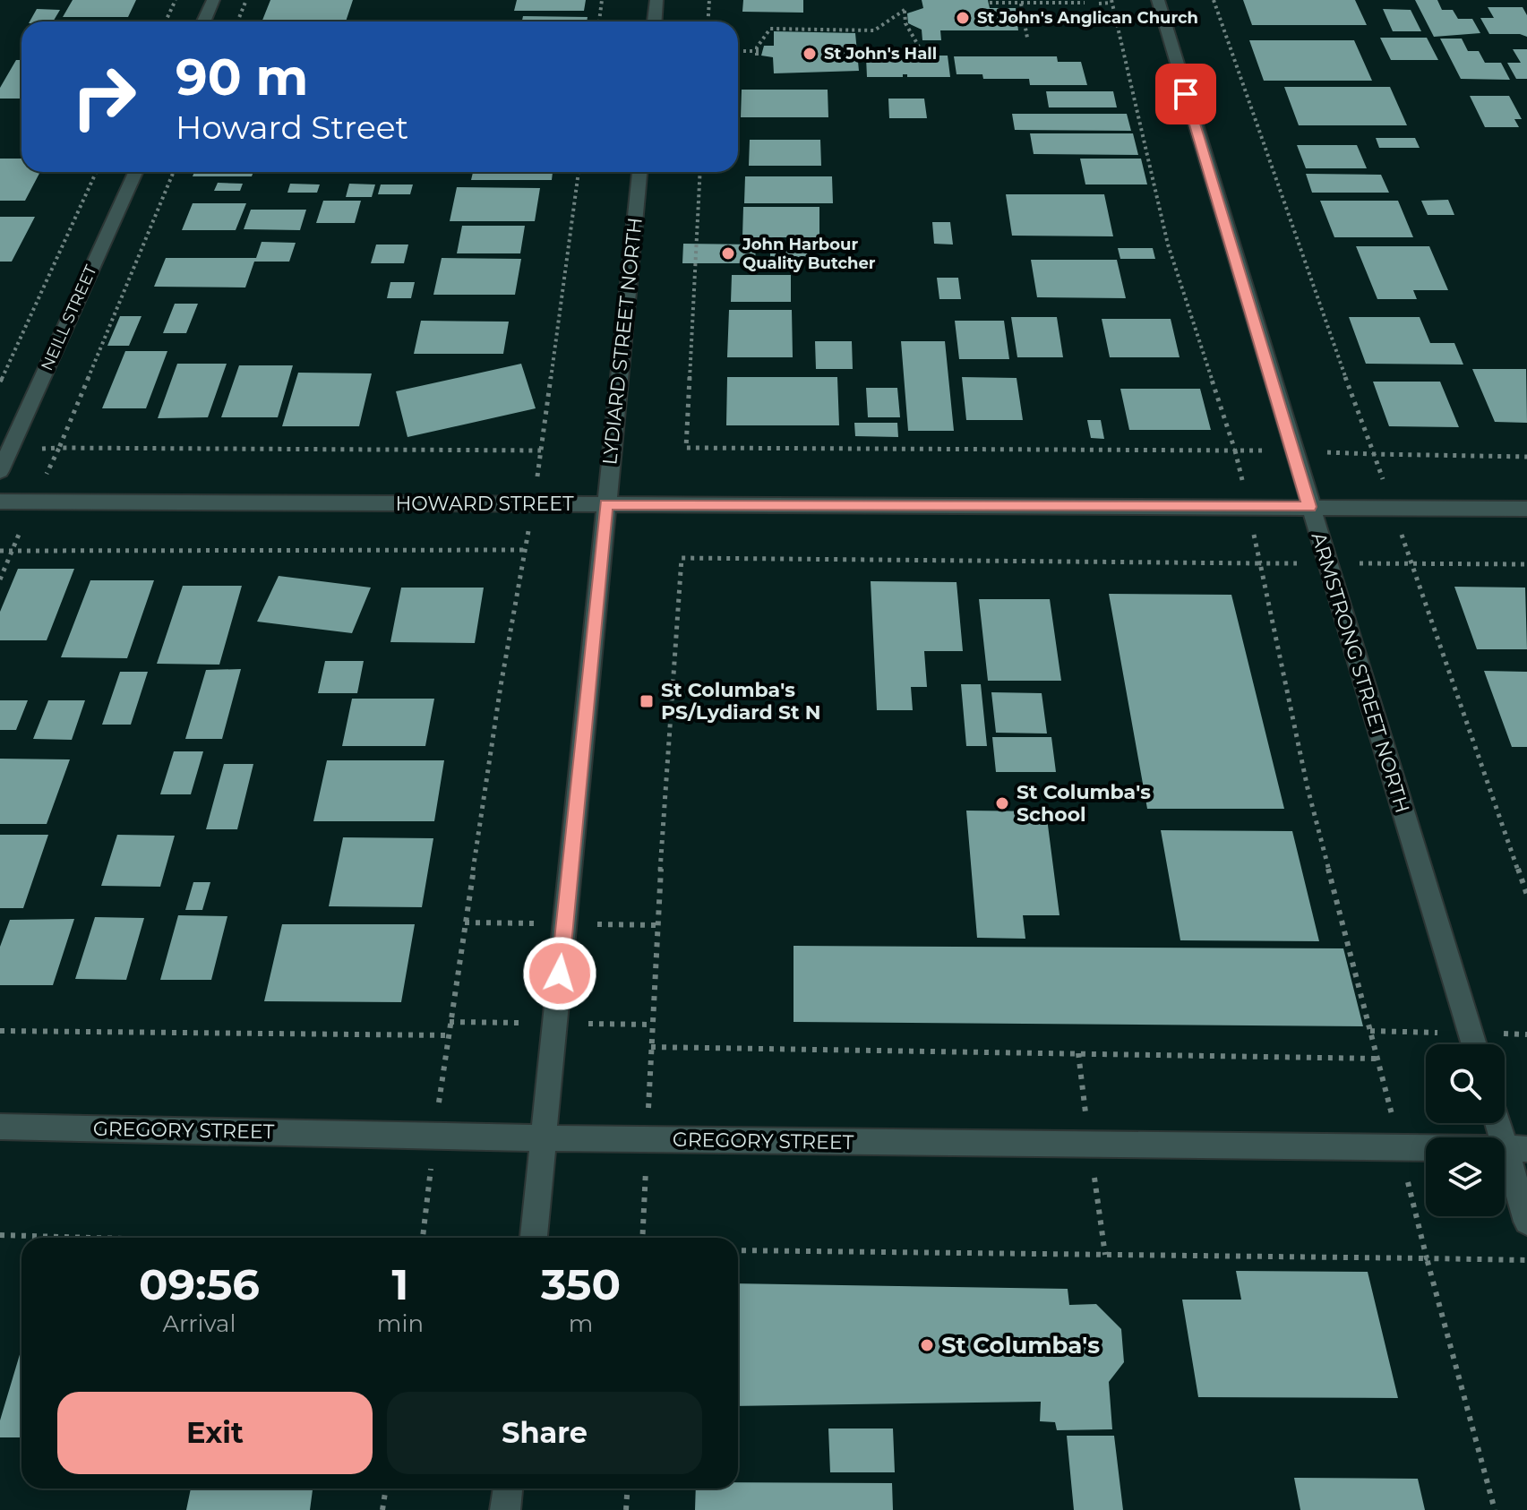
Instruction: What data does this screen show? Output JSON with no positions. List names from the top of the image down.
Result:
{
  "streets": {
    "street": [
      "NEILL STREET",
      "LYDIARD STREET NORTH",
      "HOWARD STREET",
      "ARMSTRONG STREET NORTH",
      "GREGORY STREET"
    ]
  },
  "crossings": [
    ["LYDIARD STREET NORTH", "HOWARD STREET"],
    ["LYDIARD STREET NORTH", "GREGORY STREET"],
    ["HOWARD STREET", "ARMSTRONG STREET NORTH"]
  ],
  "places": {
    "other": [
      "St John's Anglican Church",
      "St John's Hall",
      "John Harbour Quality Butcher",
      "St Columba's School",
      "St Columba's"
    ],
    "transit": ["St Columba's PS/Lydiard St N"]
  },
  "page": {
    "turn": ["90 m", "Howard Street"],
    "eta": [
      "09:56",
      "Arrival",
      "1",
      "min",
      "350",
      "m"
    ],
    "buttons": ["Exit", "Share"]
  }
}
